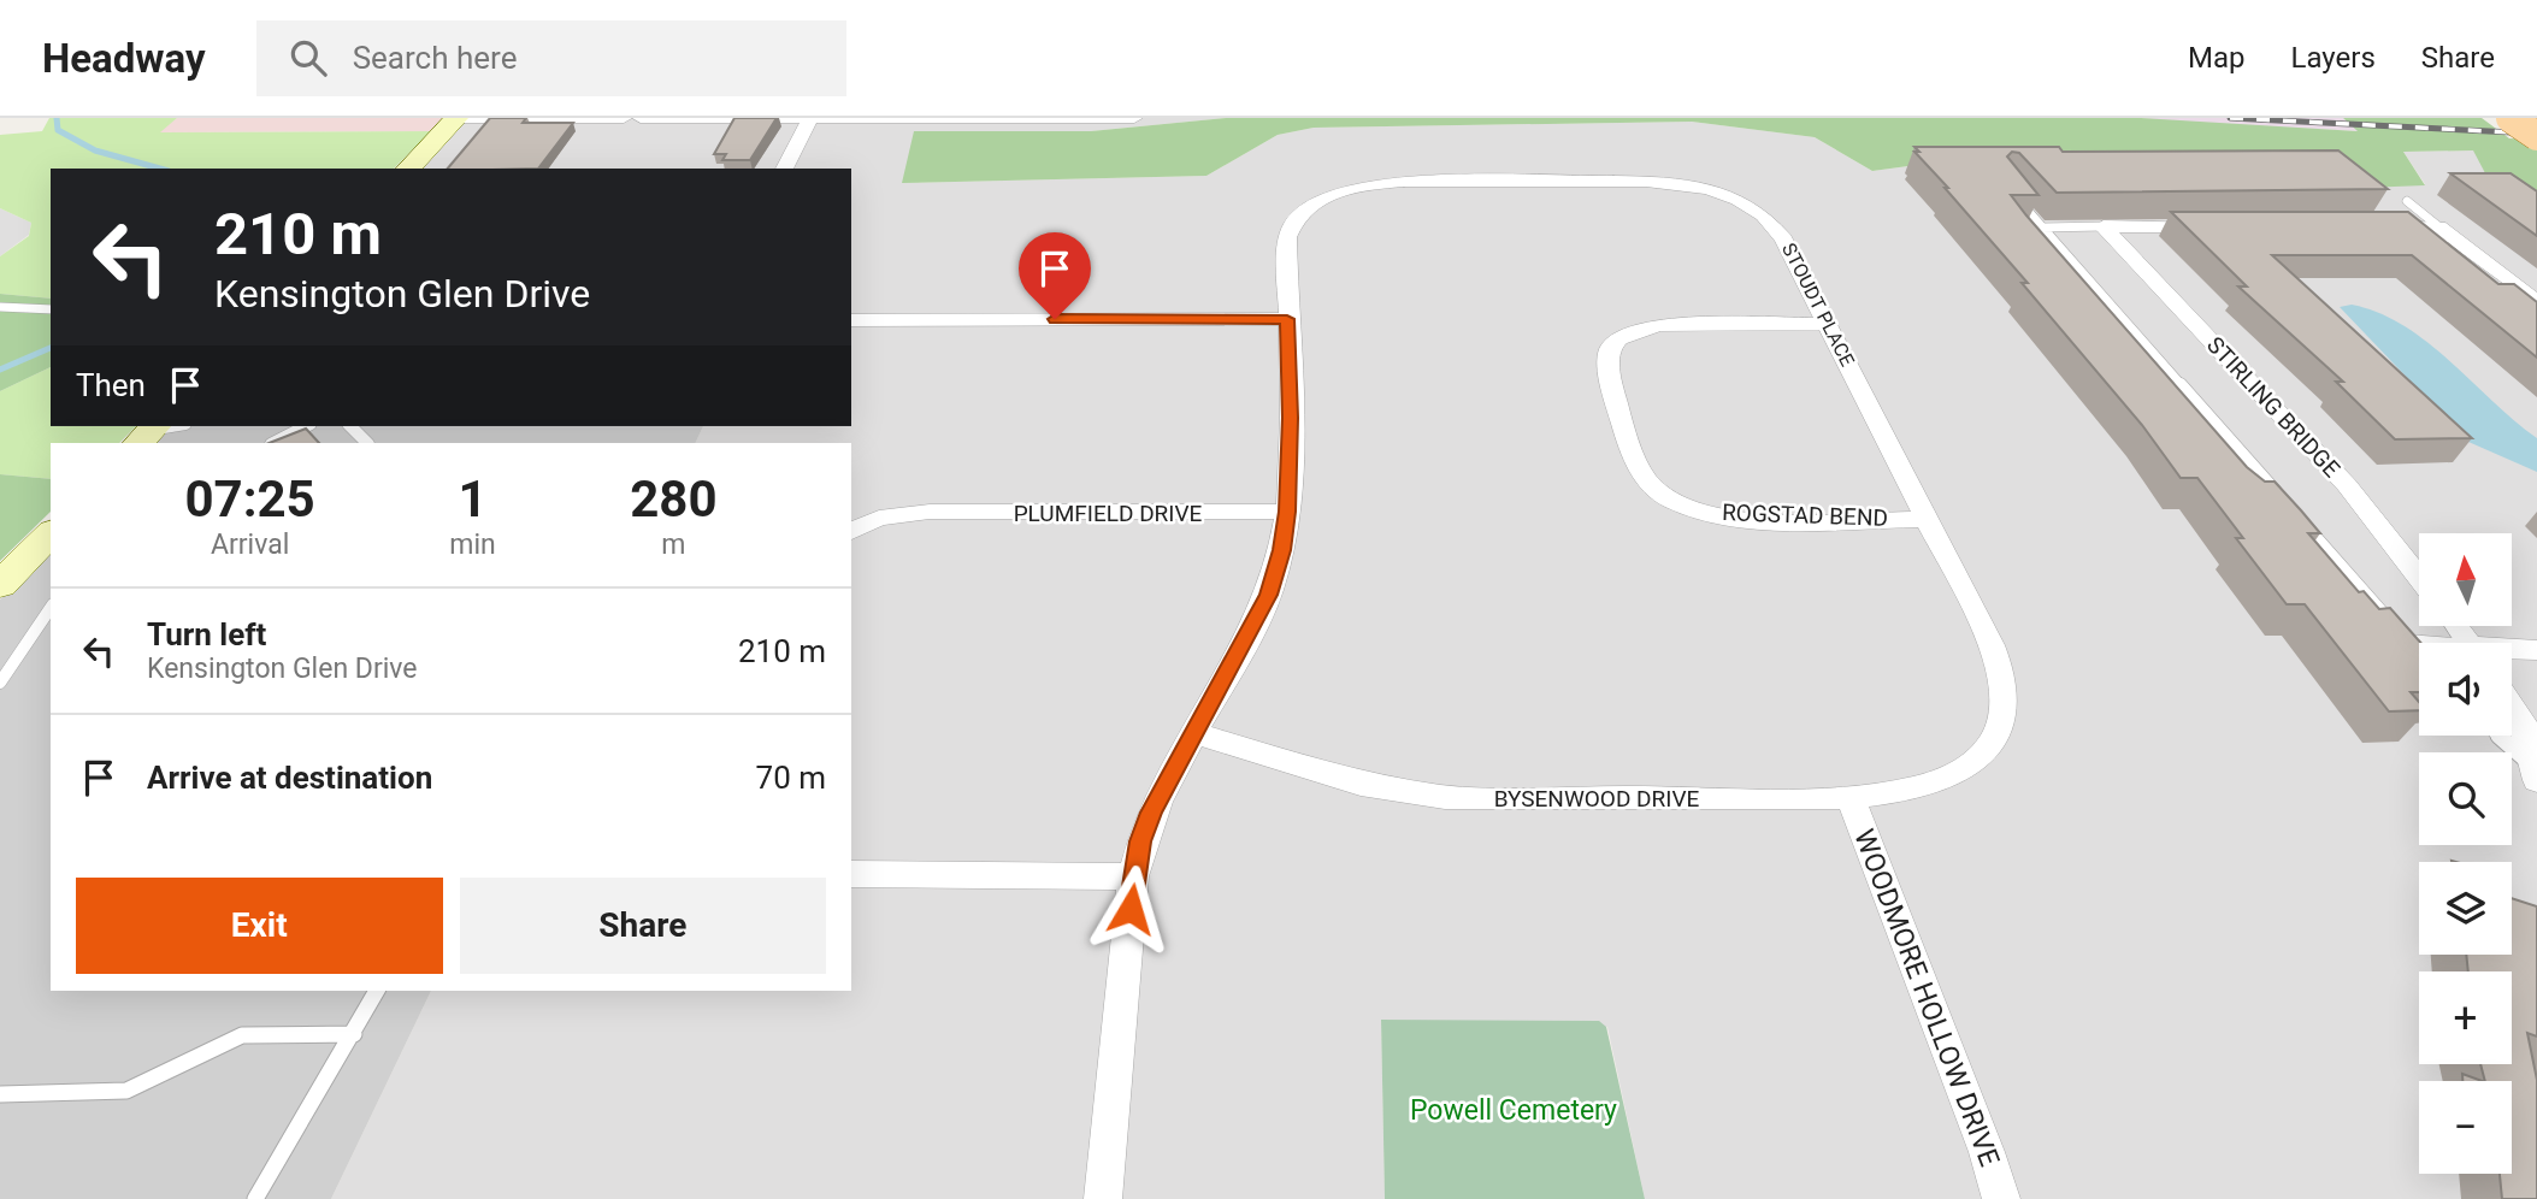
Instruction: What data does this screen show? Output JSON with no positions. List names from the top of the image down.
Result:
{
  "streets": {
    "street": [
      "STOUDT PLACE",
      "STIRLING BRIDGE",
      "PLUMFIELD DRIVE",
      "ROGSTAD BEND",
      "BYSENWOOD DRIVE",
      "WOODMORE HOLLOW DRIVE"
    ]
  },
  "crossings": [
    ["STOUDT PLACE", "ROGSTAD BEND"],
    ["STOUDT PLACE", "BYSENWOOD DRIVE"],
    ["BYSENWOOD DRIVE", "WOODMORE HOLLOW DRIVE"]
  ],
  "parks": ["Powell Cemetery"],
  "north": "top",
  "page": {
    "header": "Headway",
    "search": "Search here",
    "nav": ["Map", "Layers", "Share"],
    "turn": ["210 m", "Kensington Glen Drive"],
    "then": "Then",
    "eta": [
      "07:25",
      "Arrival",
      "1",
      "min",
      "280",
      "m"
    ],
    "map_buttons": ["+", "−"],
    "list": [
      {
        "name": "Turn left",
        "note": "Kensington Glen Drive",
        "value": "210 m"
      },
      {
        "name": "Arrive at destination",
        "value": "70 m"
      }
    ],
    "buttons": ["Exit", "Share"]
  }
}
